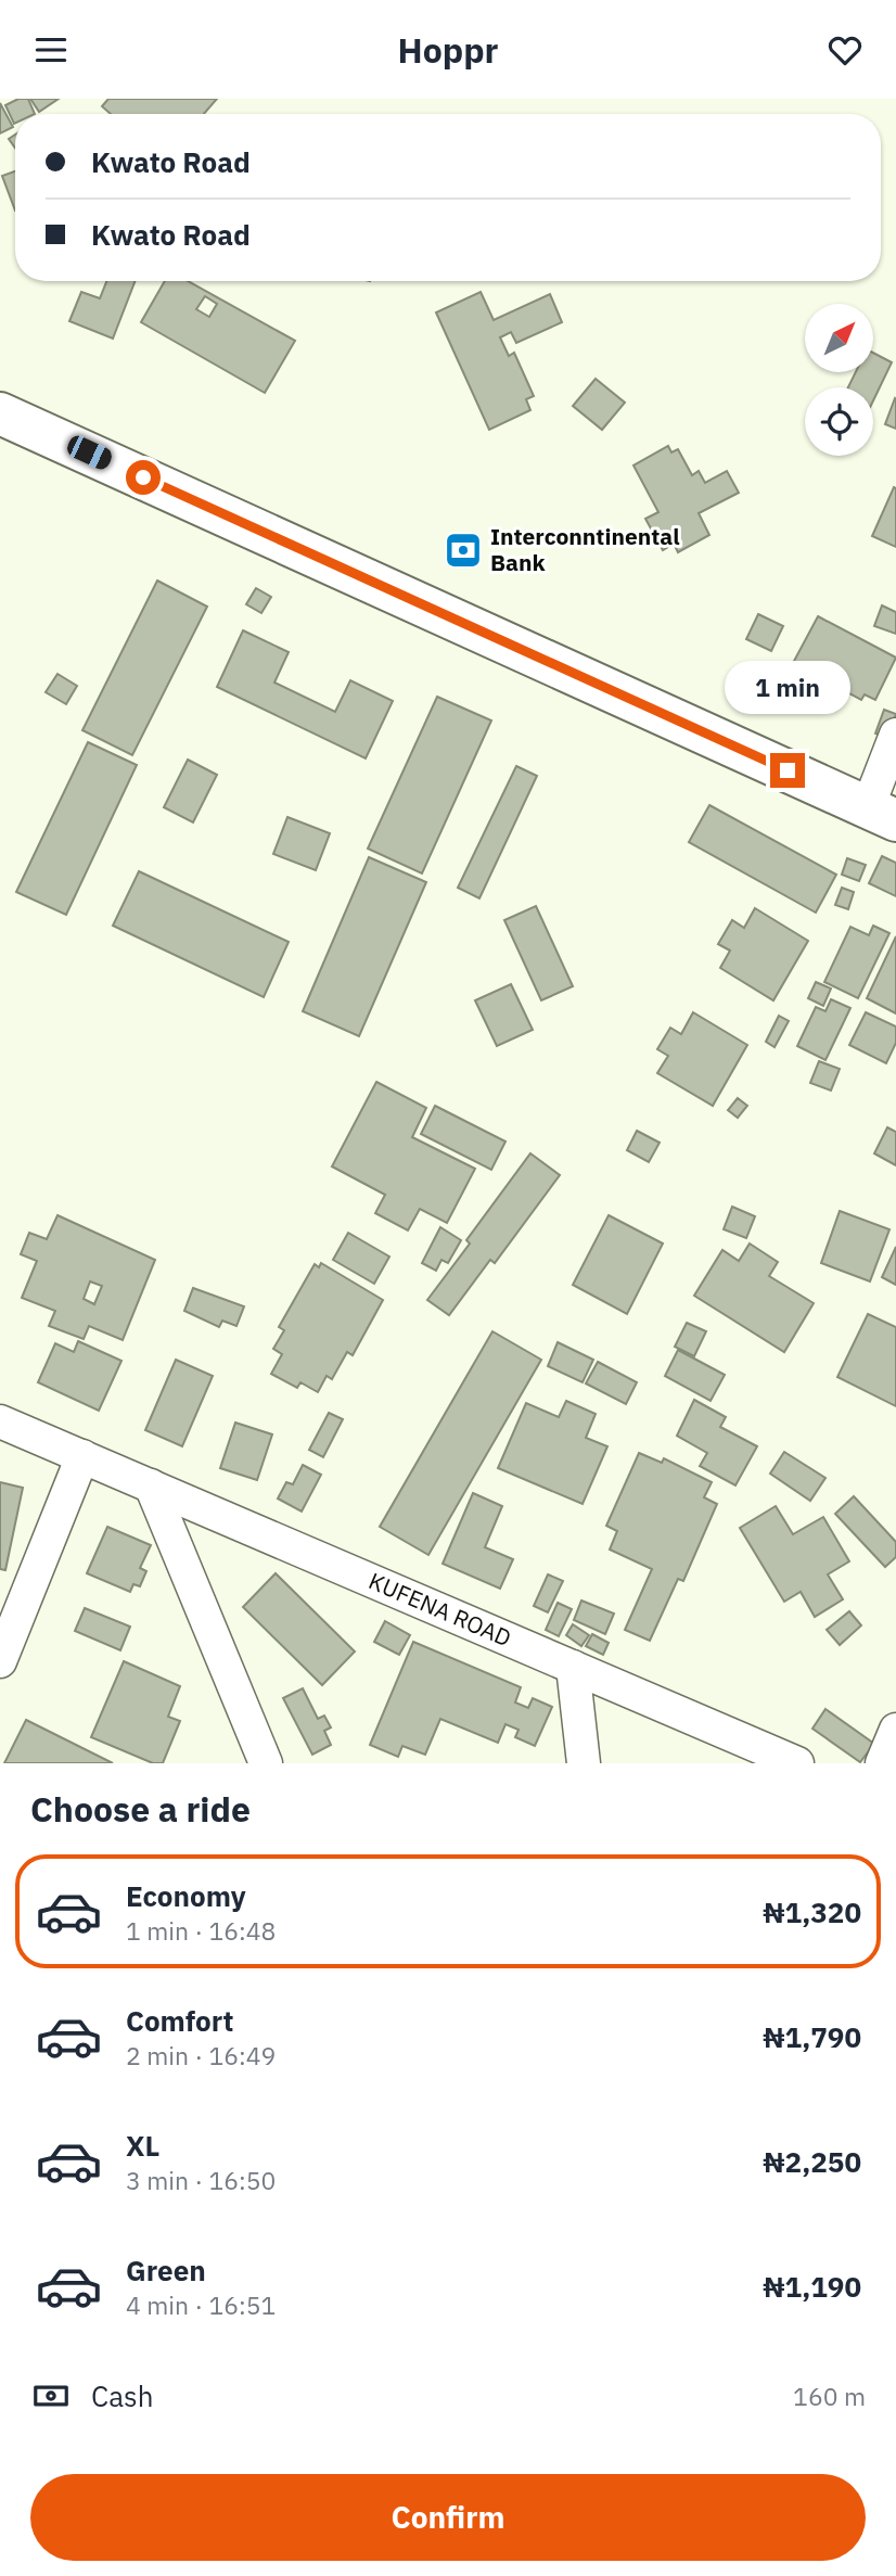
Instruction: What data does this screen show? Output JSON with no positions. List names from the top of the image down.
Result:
{
  "streets": {
    "street": ["KUFENA ROAD"]
  },
  "places": {
    "bank": ["Interconntinental Bank"]
  },
  "north": "top right",
  "page": {
    "header": "Hoppr",
    "banner": ["Kwato Road", "Kwato Road"],
    "bubble": "1 min",
    "heading": "Choose a ride",
    "list": [
      {
        "name": "Economy",
        "note": "1 min · 16:48",
        "value": "₦1,320"
      },
      {
        "name": "Comfort",
        "note": "2 min · 16:49",
        "value": "₦1,790"
      },
      {
        "name": "XL",
        "note": "3 min · 16:50",
        "value": "₦2,250"
      },
      {
        "name": "Green",
        "note": "4 min · 16:51",
        "value": "₦1,190"
      }
    ],
    "pay": ["Cash", "160 m"],
    "buttons": "Confirm"
  }
}
